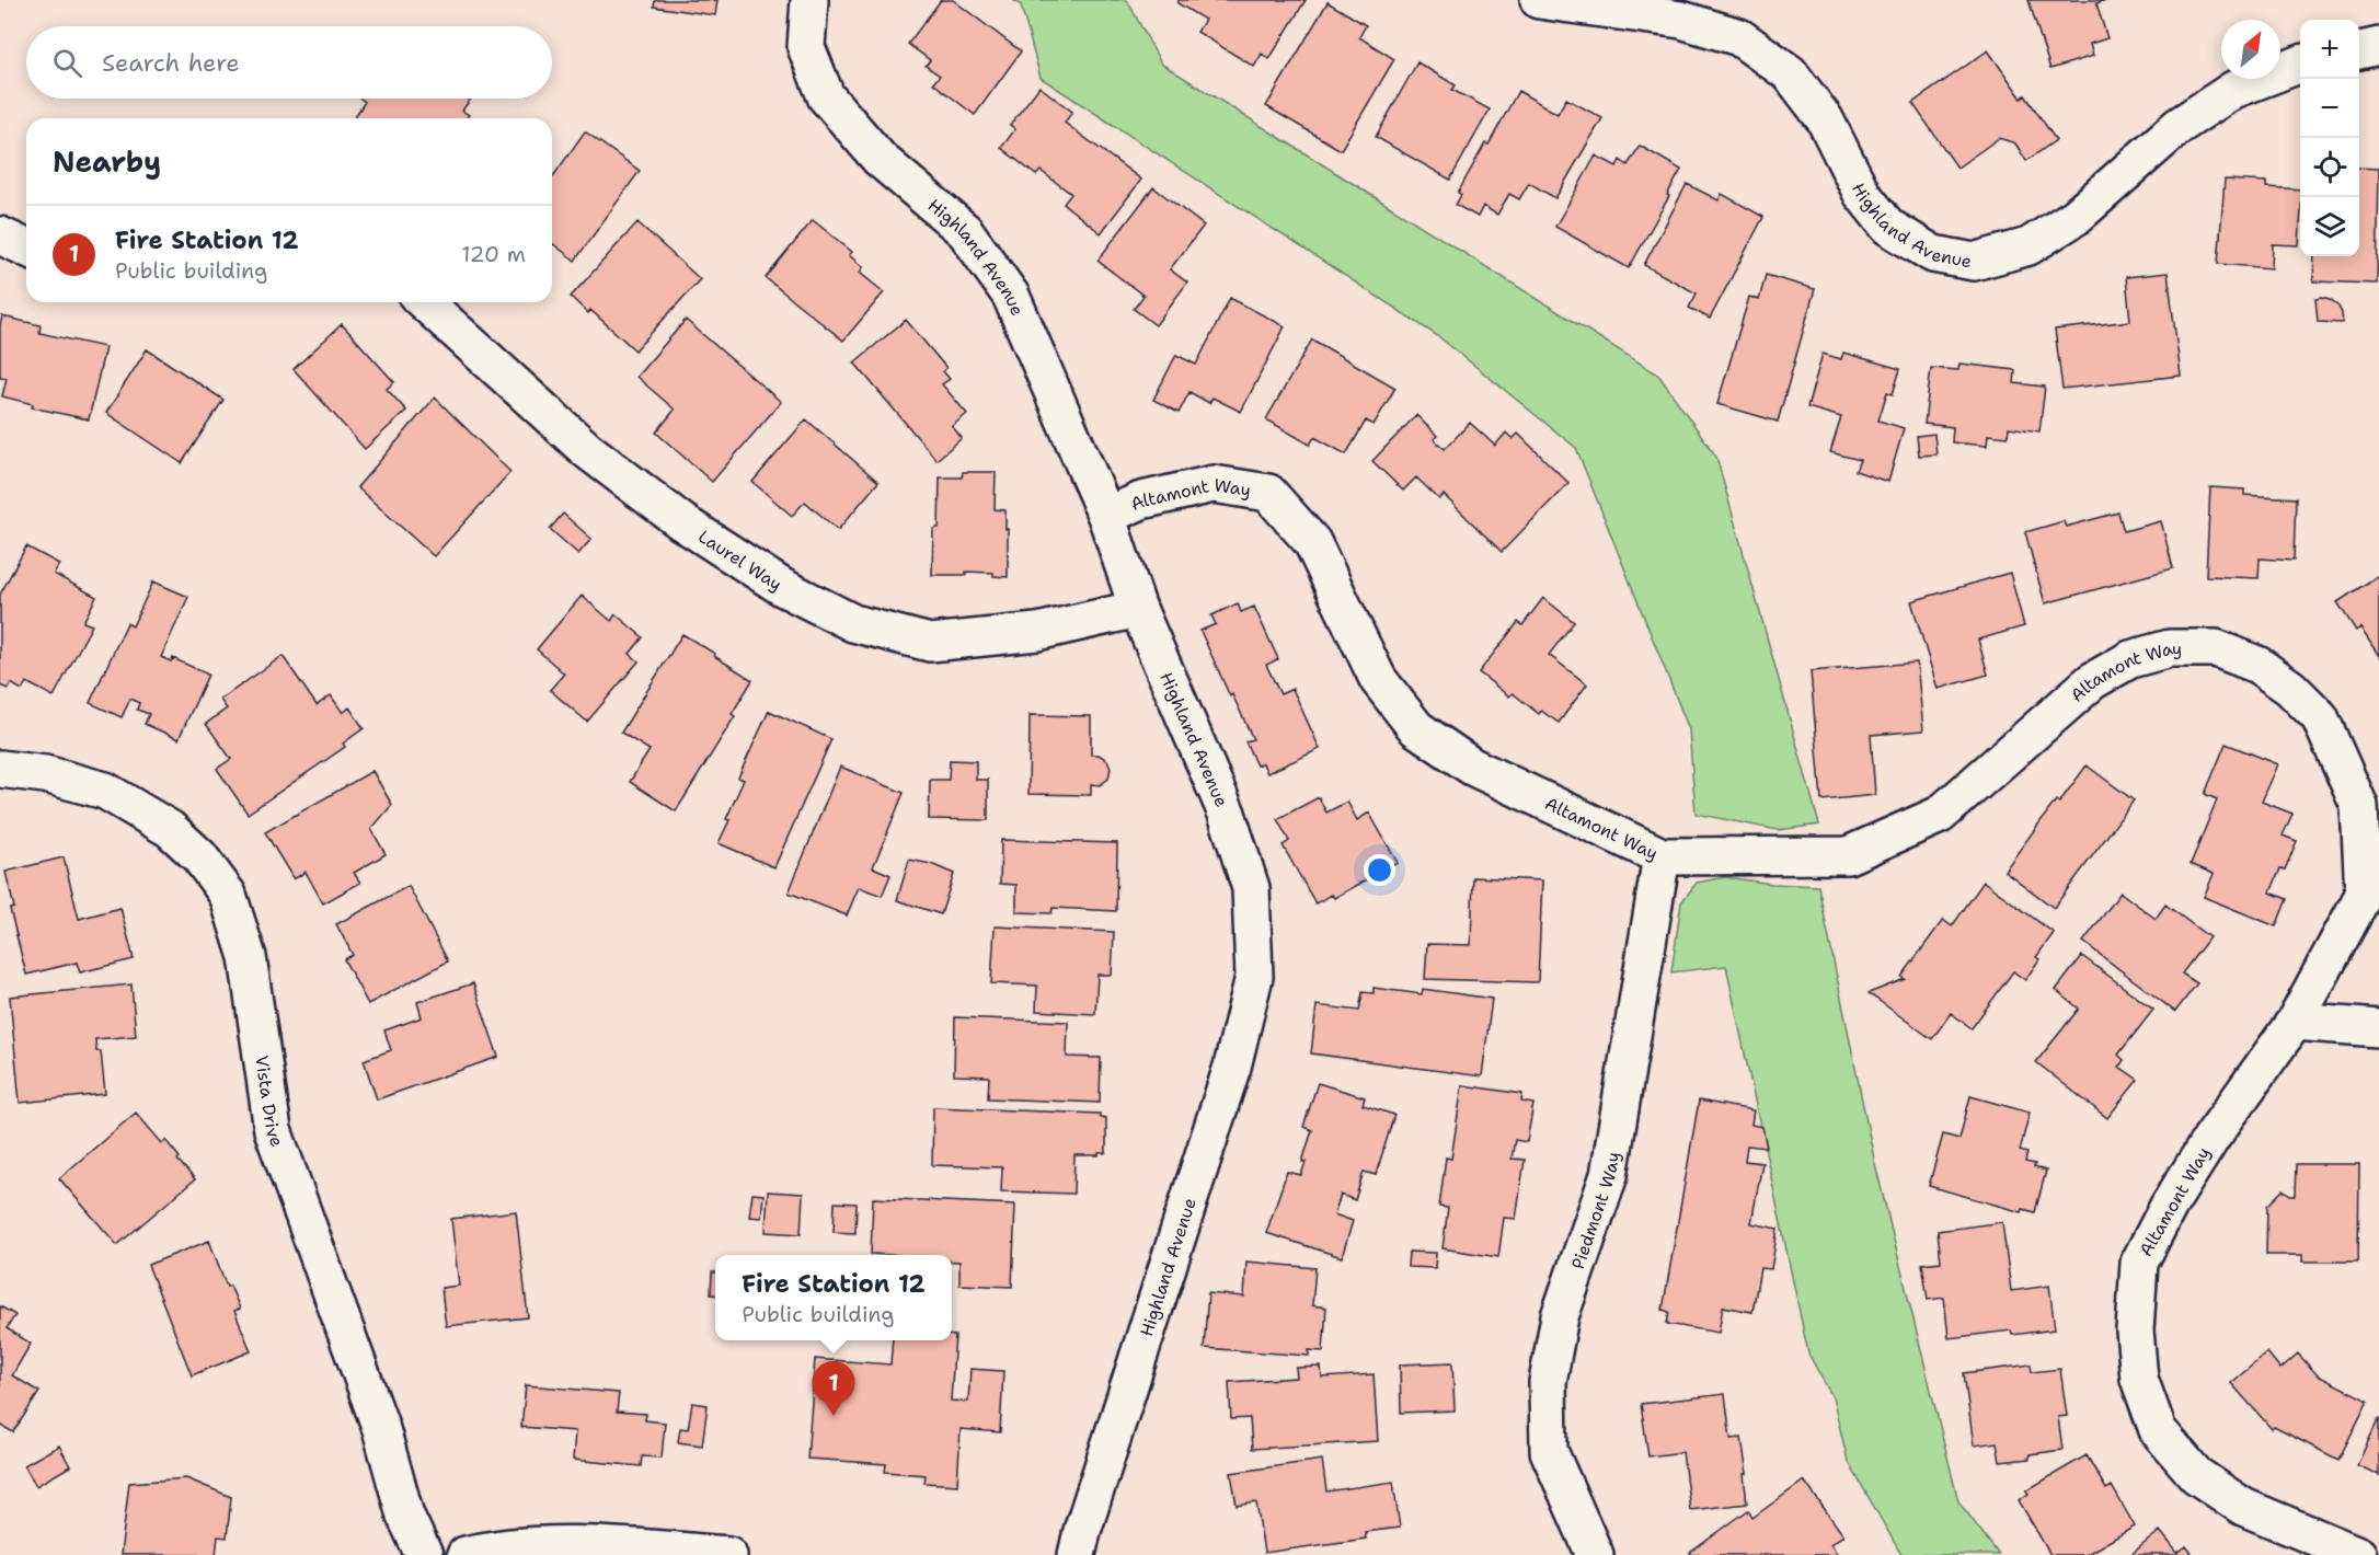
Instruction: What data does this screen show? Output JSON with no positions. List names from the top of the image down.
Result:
{
  "streets": {
    "street": [
      "Highland Avenue",
      "Altamont Way",
      "Laurel Way",
      "Vista Drive",
      "Piedmont Way"
    ]
  },
  "crossings": [
    ["Highland Avenue", "Altamont Way"],
    ["Highland Avenue", "Laurel Way"],
    ["Altamont Way", "Piedmont Way"]
  ],
  "north": "top right",
  "page": {
    "map_buttons": ["+", "−"],
    "search": "Search here",
    "heading": "Nearby",
    "list": [
      {
        "mark": "1",
        "name": "Fire Station 12",
        "note": "Public building",
        "value": "120 m"
      }
    ],
    "popup": ["Fire Station 12", "Public building"],
    "pins": "1"
  }
}
